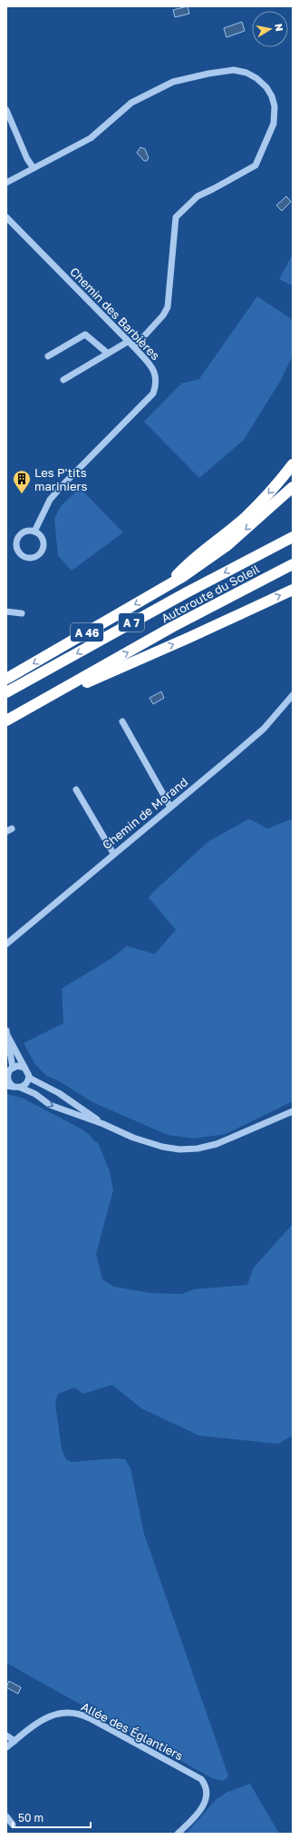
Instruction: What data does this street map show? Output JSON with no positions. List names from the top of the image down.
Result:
{
  "streets": {
    "highway": ["Autoroute du Soleil", "A 7", "A 46"],
    "street": ["Chemin des Barbières", "Chemin de Morand", "Allée des Églantiers"]
  },
  "places": {
    "building": ["Les P'tits mariniers"]
  },
  "scale_bar": "50 m",
  "north": "right"
}
